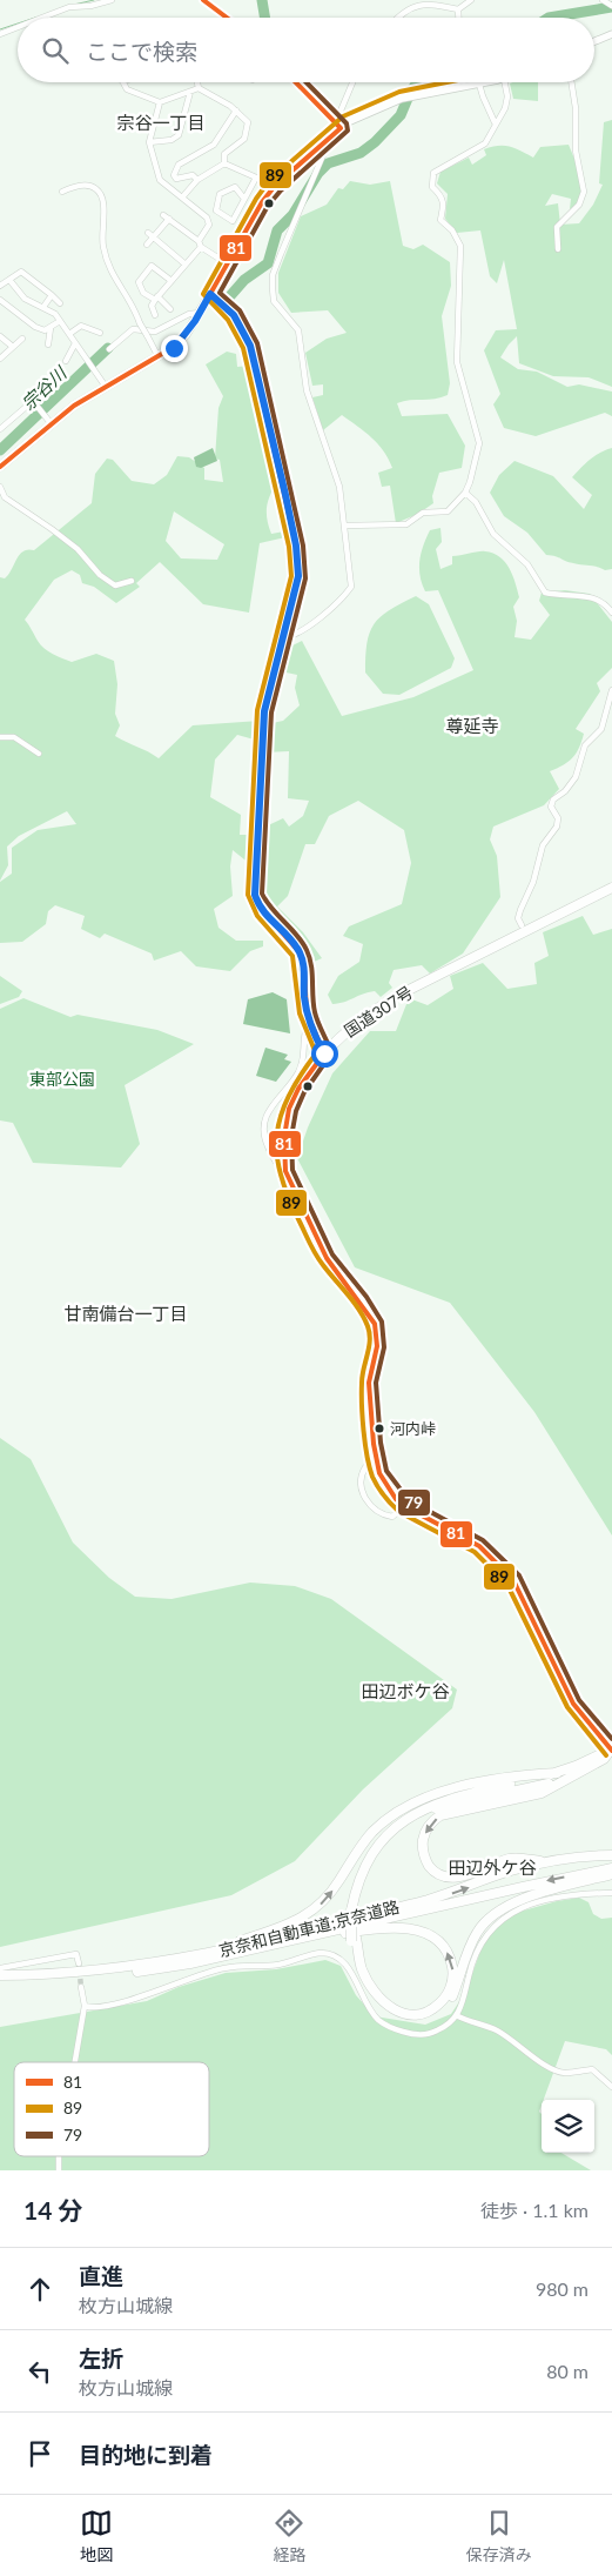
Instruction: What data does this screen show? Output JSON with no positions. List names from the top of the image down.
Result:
{
  "streets": {
    "highway": ["国道307号", "京奈和自動車道;京奈道路"]
  },
  "districts": [
    "宗谷一丁目",
    "尊延寺",
    "甘南備台一丁目",
    "田辺ボケ谷",
    "田辺外ケ谷"
  ],
  "water": ["宗谷川"],
  "parks": ["東部公園"],
  "places": ["河内峠"],
  "lines": ["transit line 81", "transit line 89", "transit line 79"],
  "legend": ["81", "89", "79"],
  "page": {
    "search": "ここで検索",
    "heading": ["14 分", "徒歩 · 1.1 km"],
    "list": [
      ["直進", "枚方山城線", "980 m"],
      ["左折", "枚方山城線", "80 m"],
      "目的地に到着"
    ],
    "nav": ["地図", "経路", "保存済み"]
  }
}
